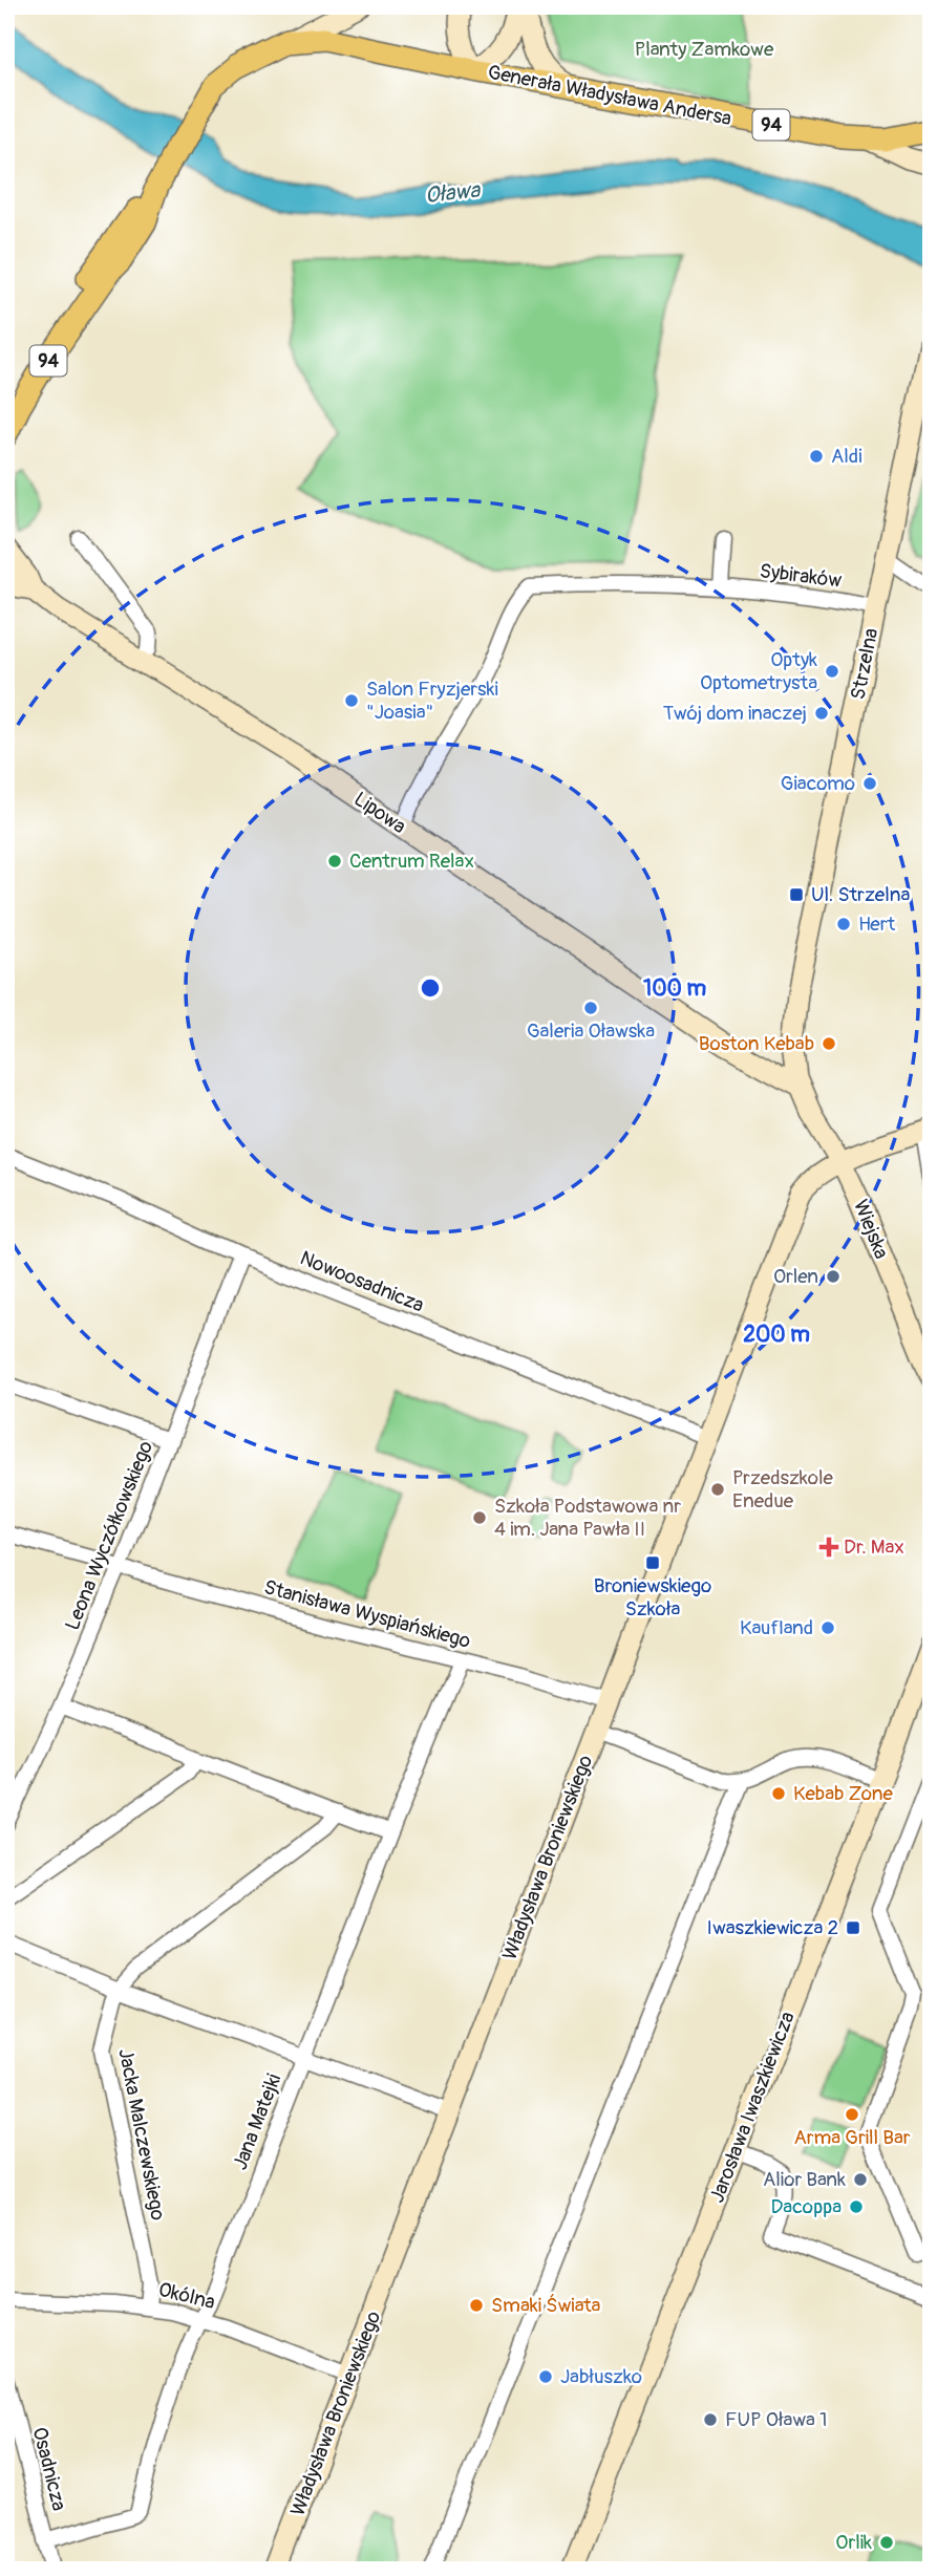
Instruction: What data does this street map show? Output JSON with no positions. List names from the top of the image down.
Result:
{
  "streets": {
    "main road": ["Generała Władysława Andersa", "94"],
    "street": [
      "Sybiraków",
      "Strzelna",
      "Lipowa",
      "Wiejska",
      "Nowoosadnicza",
      "Leona Wyczółkowskiego",
      "Stanisława Wyspiańskiego",
      "Władysława Broniewskiego",
      "Jarosława Iwaszkiewicza",
      "Jana Matejki",
      "Jacka Malczewskiego",
      "Okólna",
      "Osadnicza"
    ]
  },
  "crossings": [
    ["Generała Władysława Andersa", "94"],
    ["Sybiraków", "Strzelna"],
    ["Sybiraków", "Lipowa"],
    ["Strzelna", "Lipowa"],
    ["Strzelna", "Wiejska"],
    ["Lipowa", "Wiejska"],
    ["Wiejska", "Władysława Broniewskiego"],
    ["Nowoosadnicza", "Leona Wyczółkowskiego"],
    ["Nowoosadnicza", "Władysława Broniewskiego"],
    ["Leona Wyczółkowskiego", "Stanisława Wyspiańskiego"],
    ["Stanisława Wyspiańskiego", "Władysława Broniewskiego"],
    ["Stanisława Wyspiańskiego", "Jana Matejki"],
    ["Władysława Broniewskiego", "Okólna"],
    ["Jana Matejki", "Okólna"],
    ["Jana Matejki", "Osadnicza"],
    ["Jacka Malczewskiego", "Okólna"]
  ],
  "water": ["Oława"],
  "parks": ["Planty Zamkowe"],
  "places": {
    "other": [
      "Aldi",
      "Optyk Optometrysta",
      "Salon Fryzjerski \"Joasia\"",
      "Twój dom inaczej",
      "Giacomo",
      "Centrum Relax",
      "Hert",
      "Galeria Oławska",
      "Boston Kebab",
      "Orlen",
      "Przedszkole Enedue",
      "Szkoła Podstawowa nr 4 im. Jana Pawła II",
      "Kaufland",
      "Kebab Zone",
      "Arma Grill Bar",
      "Alior Bank",
      "Dacoppa",
      "Smaki Świata",
      "Jabłuszko",
      "FUP Oława 1",
      "Orlik"
    ],
    "transit": ["Ul. Strzelna", "Broniewskiego Szkoła", "Iwaszkiewicza 2"],
    "health": ["Dr. Max"]
  },
  "rings": ["100 m", "200 m"]
}
